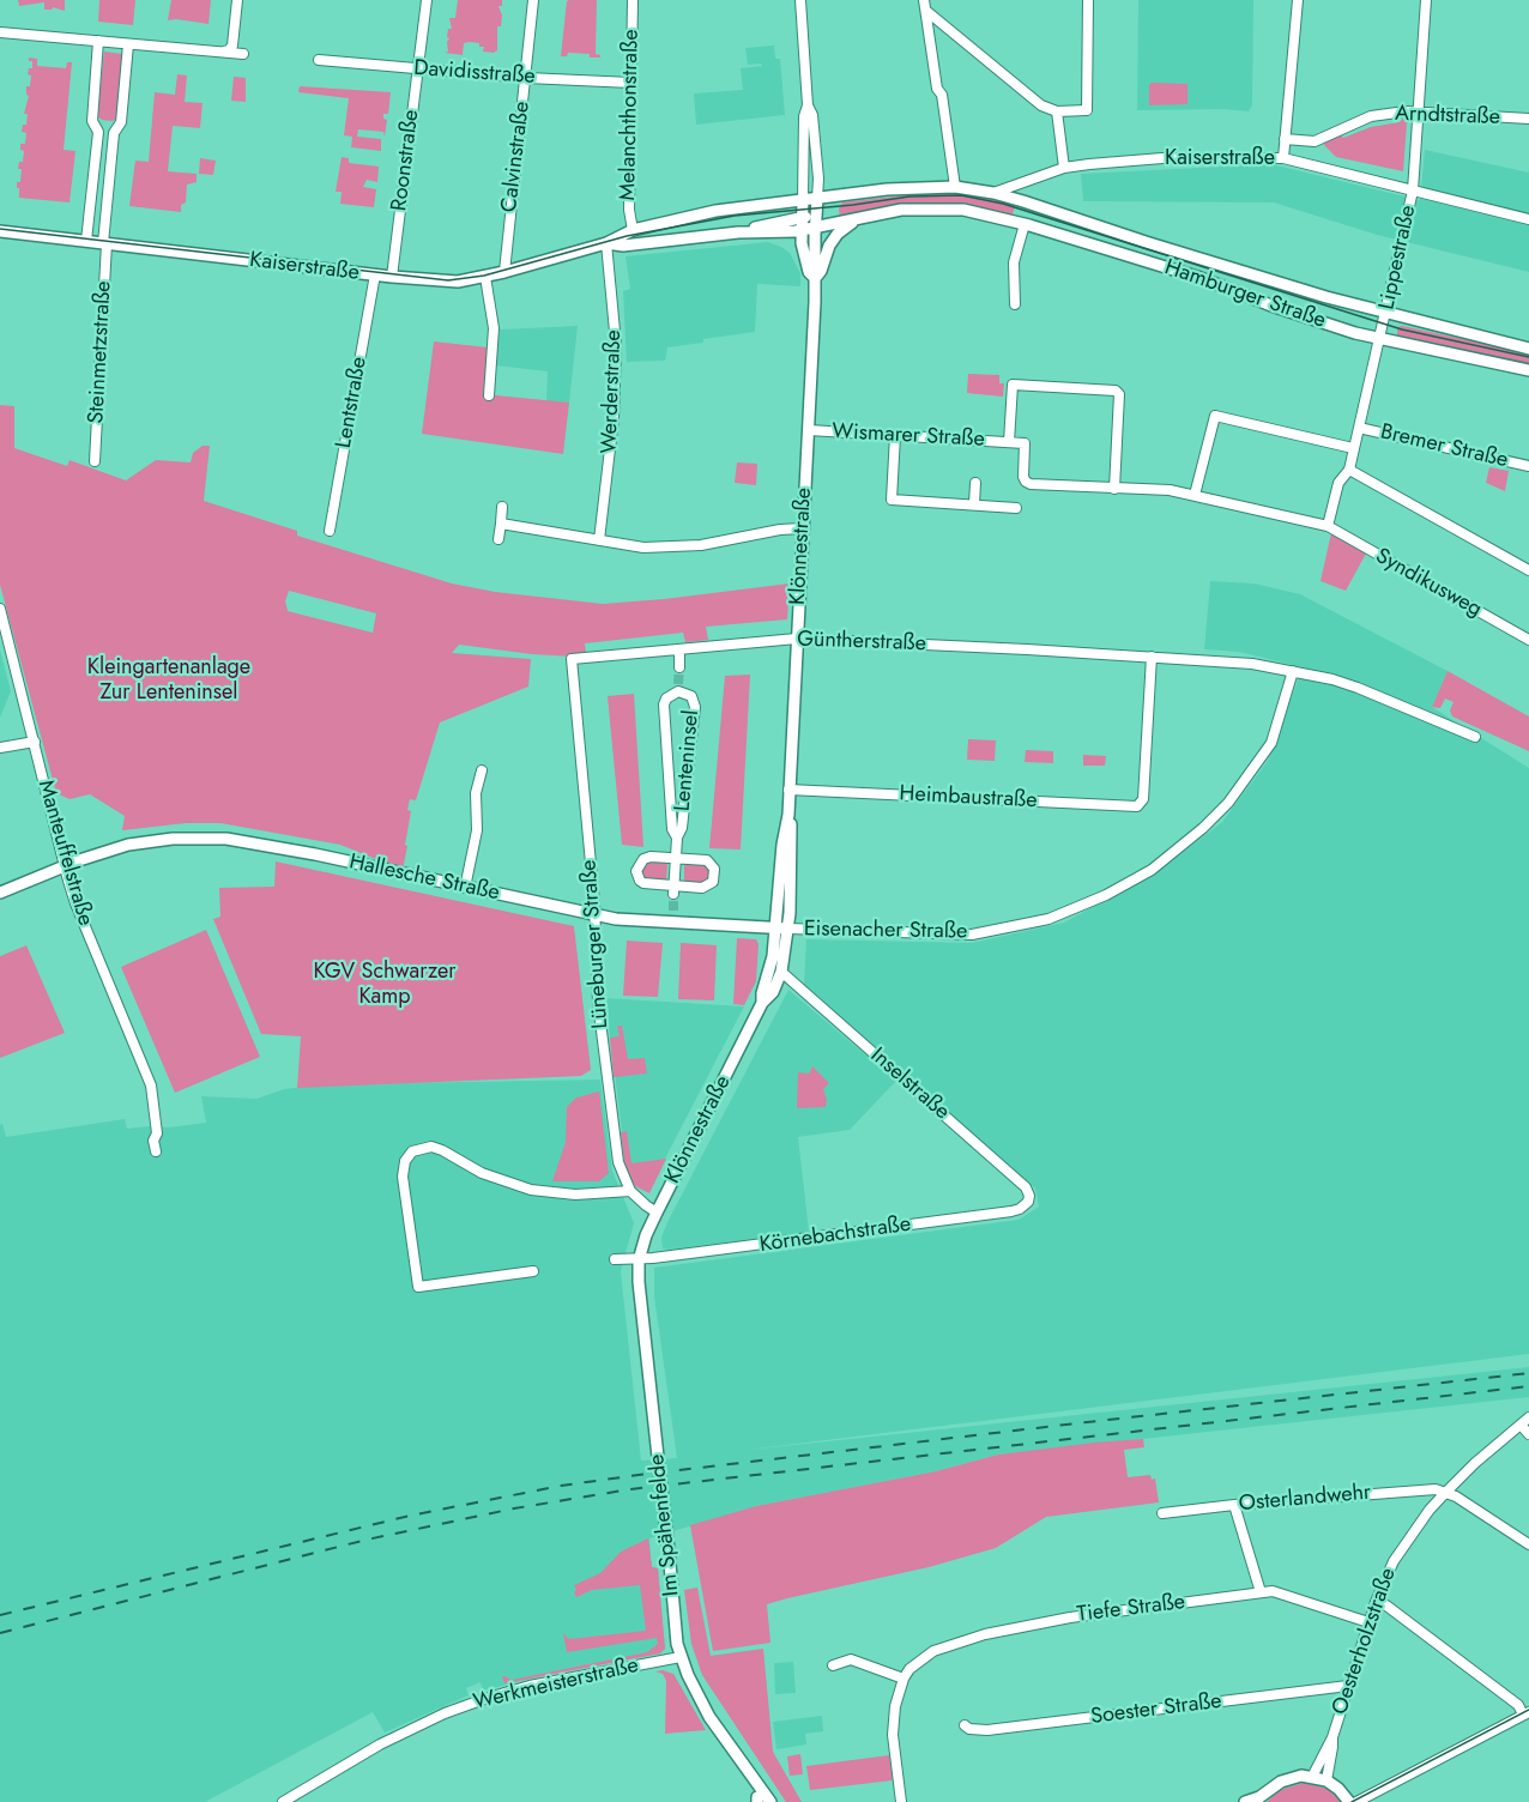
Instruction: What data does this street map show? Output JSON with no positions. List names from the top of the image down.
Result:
{
  "streets": {
    "main road": [
      "Kaiserstraße",
      "Hamburger Straße",
      "Klönnestraße",
      "Hallesche Straße",
      "Im Spähenfelde"
    ],
    "street": [
      "Davidisstraße",
      "Melanchthonstraße",
      "Arndtstraße",
      "Calvinstraße",
      "Roonstraße",
      "Lippestraße",
      "Steinmetzstraße",
      "Werderstraße",
      "Lentstraße",
      "Wismarer Straße",
      "Bremer Straße",
      "Syndikusweg",
      "Güntherstraße",
      "Lenteninsel",
      "Heimbaustraße",
      "Manteuffelstraße",
      "Eisenacher Straße",
      "Lüneburger Straße",
      "Inselstraße",
      "Körnebachstraße",
      "Osterlandwehr",
      "Tiefe Straße",
      "Oesterholzstraße",
      "Werkmeisterstraße",
      "Soester Straße"
    ]
  },
  "crossings": [
    ["Davidisstraße", "Melanchthonstraße"],
    ["Davidisstraße", "Calvinstraße"],
    ["Davidisstraße", "Roonstraße"],
    ["Melanchthonstraße", "Kaiserstraße"],
    ["Arndtstraße", "Lippestraße"],
    ["Calvinstraße", "Kaiserstraße"],
    ["Kaiserstraße", "Roonstraße"],
    ["Kaiserstraße", "Lippestraße"],
    ["Kaiserstraße", "Hamburger Straße"],
    ["Kaiserstraße", "Steinmetzstraße"],
    ["Kaiserstraße", "Werderstraße"],
    ["Kaiserstraße", "Lentstraße"],
    ["Kaiserstraße", "Klönnestraße"],
    ["Lippestraße", "Hamburger Straße"],
    ["Lippestraße", "Bremer Straße"],
    ["Lippestraße", "Syndikusweg"],
    ["Wismarer Straße", "Klönnestraße"],
    ["Wismarer Straße", "Syndikusweg"],
    ["Klönnestraße", "Güntherstraße"],
    ["Klönnestraße", "Heimbaustraße"],
    ["Klönnestraße", "Hallesche Straße"],
    ["Klönnestraße", "Eisenacher Straße"],
    ["Klönnestraße", "Inselstraße"],
    ["Klönnestraße", "Körnebachstraße"],
    ["Klönnestraße", "Im Spähenfelde"],
    ["Güntherstraße", "Heimbaustraße"],
    ["Güntherstraße", "Eisenacher Straße"],
    ["Güntherstraße", "Lüneburger Straße"],
    ["Manteuffelstraße", "Hallesche Straße"],
    ["Hallesche Straße", "Eisenacher Straße"],
    ["Hallesche Straße", "Lüneburger Straße"],
    ["Inselstraße", "Körnebachstraße"],
    ["Körnebachstraße", "Im Spähenfelde"],
    ["Osterlandwehr", "Oesterholzstraße"],
    ["Im Spähenfelde", "Werkmeisterstraße"],
    ["Tiefe Straße", "Oesterholzstraße"],
    ["Oesterholzstraße", "Soester Straße"]
  ],
  "parks": ["Kleingartenanlage Zur Lenteninsel", "KGV Schwarzer Kamp"]
}
